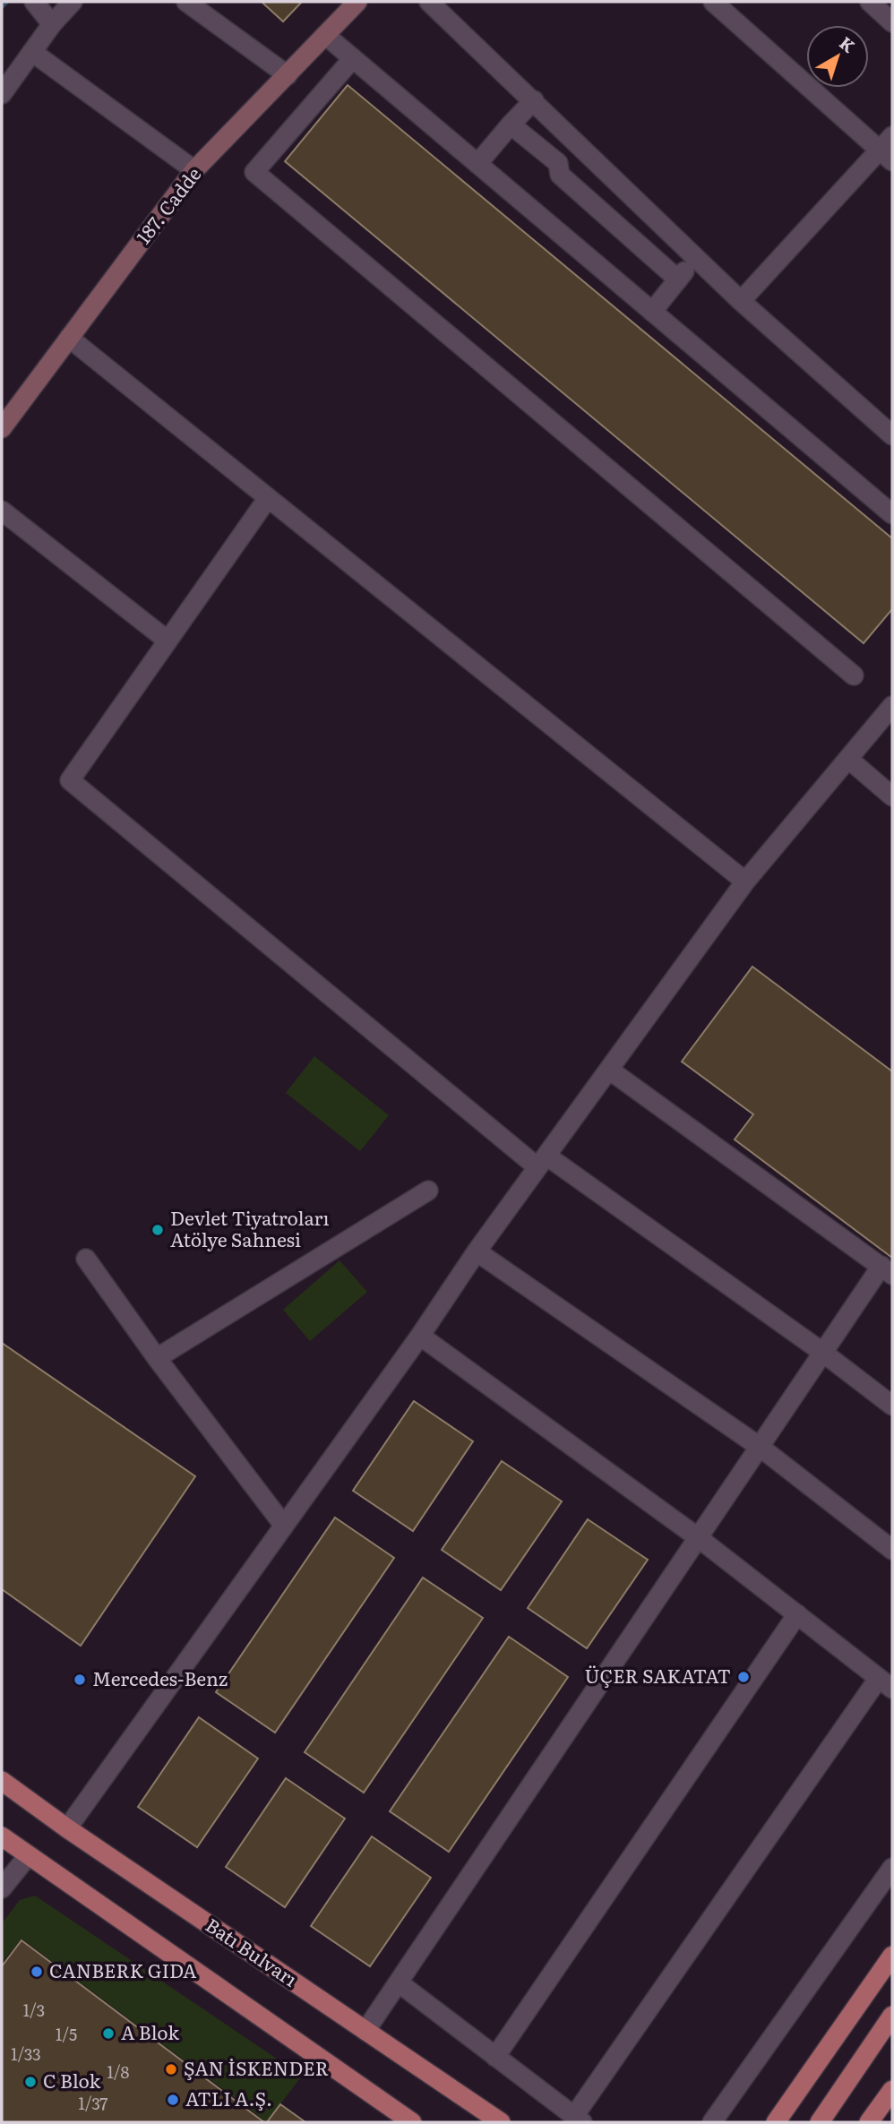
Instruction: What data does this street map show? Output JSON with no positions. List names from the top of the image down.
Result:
{
  "streets": {
    "main road": ["187. Cadde", "Batı Bulvarı"]
  },
  "places": [
    "Devlet Tiyatroları Atölye Sahnesi",
    "ÜÇER SAKATAT",
    "Mercedes-Benz",
    "CANBERK GIDA",
    "A Blok",
    "ŞAN İSKENDER",
    "C Blok",
    "ATLI A.Ş."
  ],
  "house_numbers": [
    "1/3",
    "1/5",
    "1/33",
    "1/8",
    "1/37"
  ],
  "north": "top right"
}
